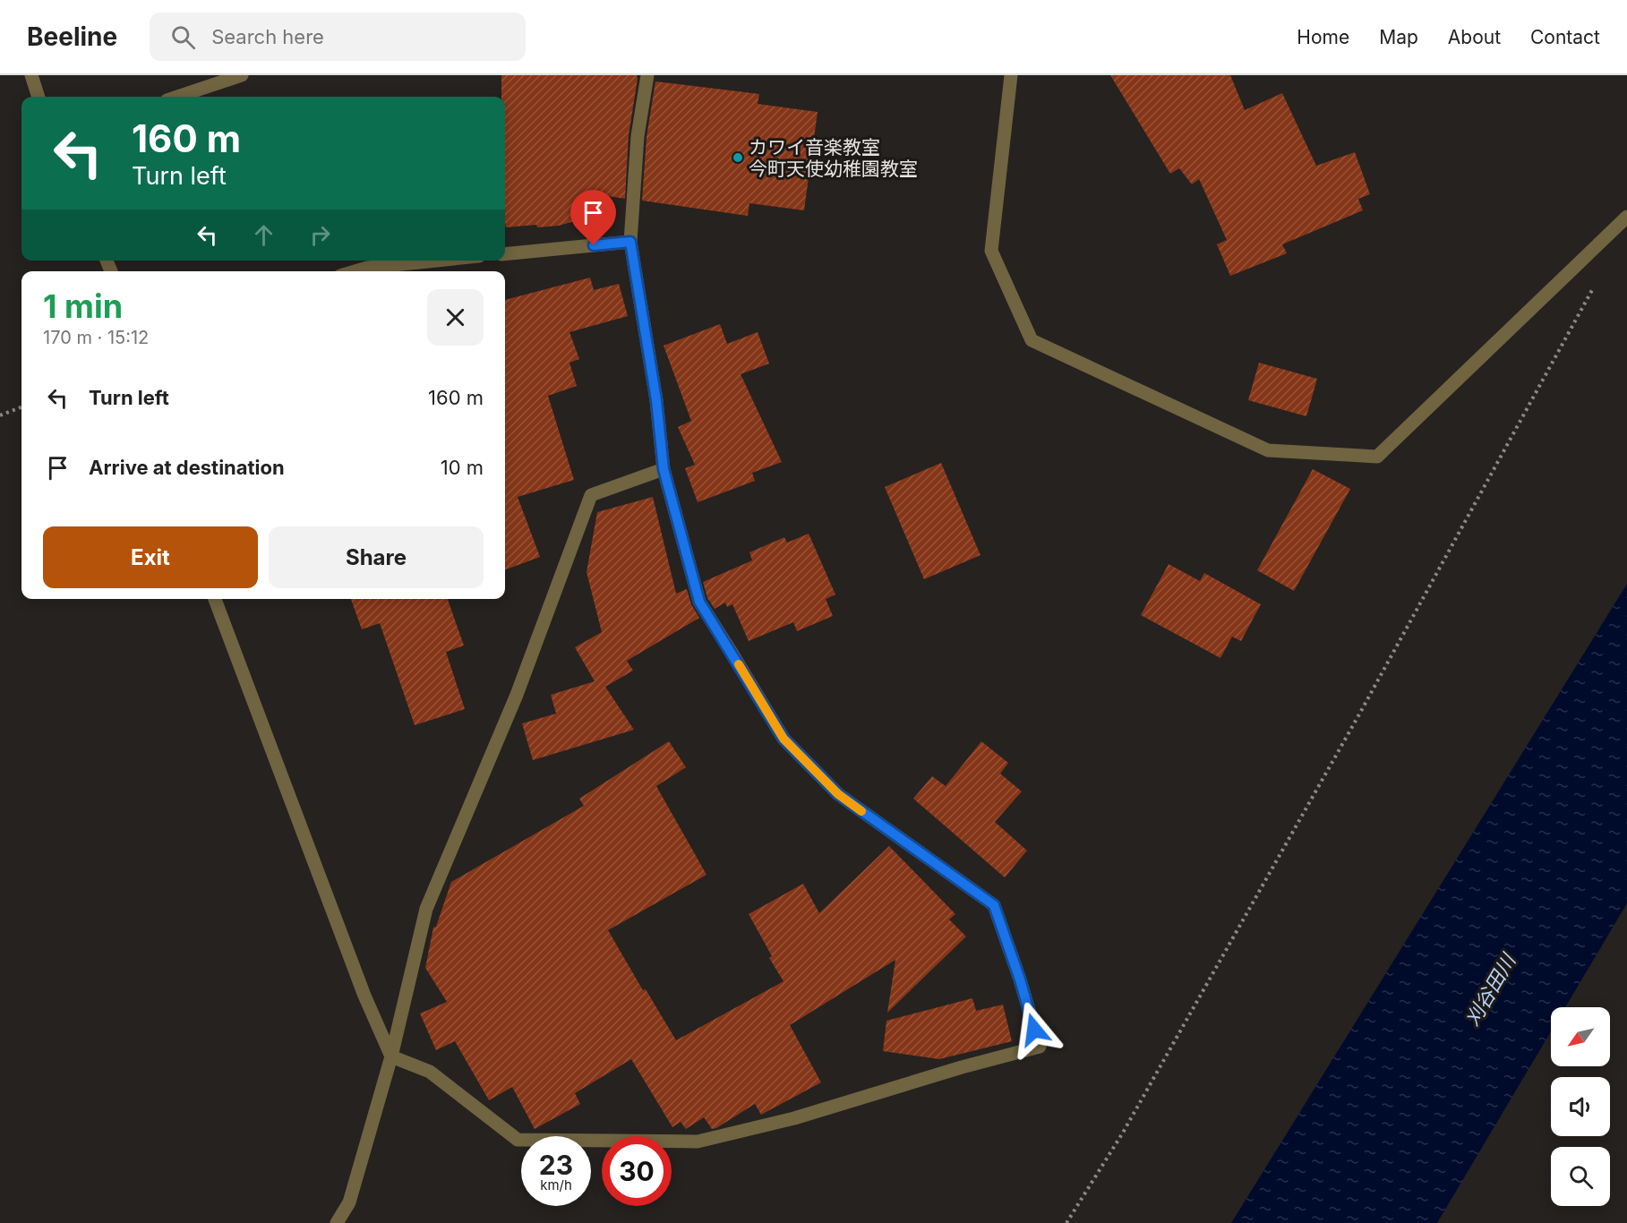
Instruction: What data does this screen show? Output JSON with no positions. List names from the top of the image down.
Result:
{
  "water": ["刈谷田川"],
  "places": ["カワイ音楽教室 今町天使幼稚園教室"],
  "north": "bottom left",
  "page": {
    "header": "Beeline",
    "search": "Search here",
    "nav": [
      "Home",
      "Map",
      "About",
      "Contact"
    ],
    "turn": ["160 m", "Turn left"],
    "heading": ["1 min", "170 m · 15:12"],
    "list": [
      {
        "name": "Turn left",
        "value": "160 m"
      },
      {
        "name": "Arrive at destination",
        "value": "10 m"
      }
    ],
    "buttons": ["Exit", "Share"],
    "speed": "23 km/h",
    "limit": "30"
  }
}
